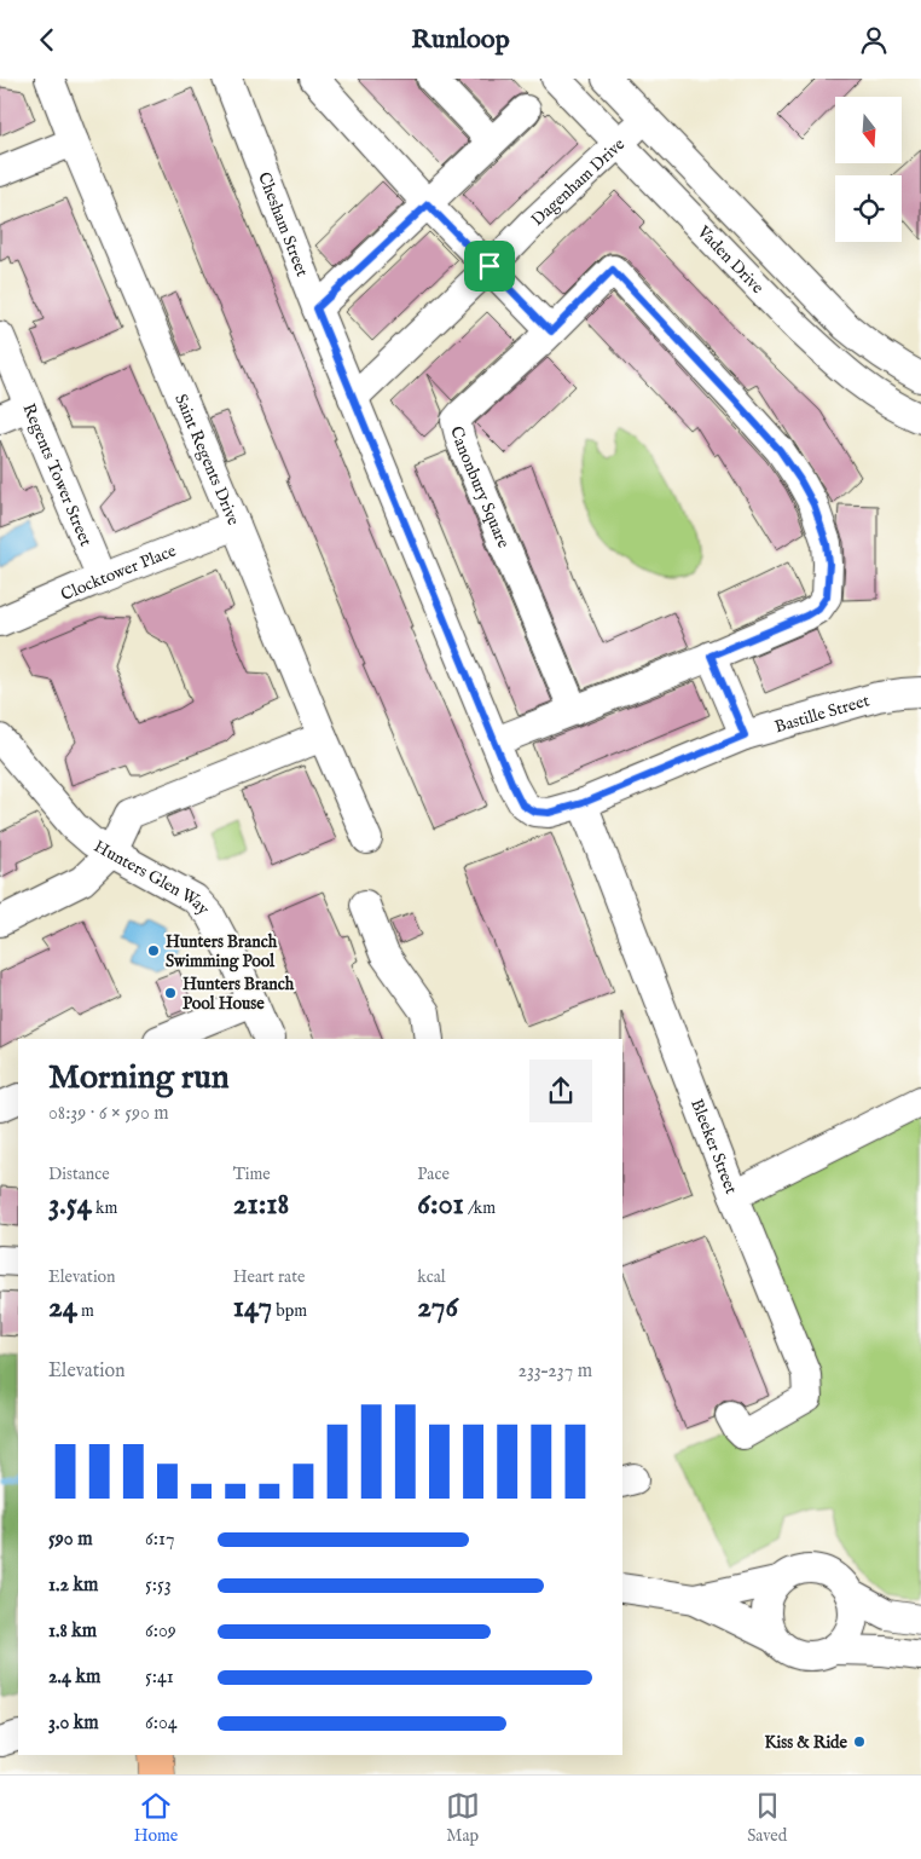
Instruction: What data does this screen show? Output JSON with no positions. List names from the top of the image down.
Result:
{
  "streets": {
    "street": [
      "Dagenham Drive",
      "Chesham Street",
      "Vaden Drive",
      "Saint Regents Drive",
      "Regents Tower Street",
      "Canonbury Square",
      "Clocktower Place",
      "Bastille Street",
      "Hunters Glen Way",
      "Bleeker Street"
    ]
  },
  "crossings": [
    ["Dagenham Drive", "Chesham Street"],
    ["Dagenham Drive", "Vaden Drive"],
    ["Chesham Street", "Canonbury Square"],
    ["Chesham Street", "Bastille Street"],
    ["Saint Regents Drive", "Clocktower Place"],
    ["Regents Tower Street", "Clocktower Place"],
    ["Bastille Street", "Bleeker Street"]
  ],
  "places": ["Hunters Branch Swimming Pool", "Hunters Branch Pool House", "Kiss & Ride"],
  "north": "bottom",
  "page": {
    "header": "Runloop",
    "heading": ["Morning run", "08:39 · 6 × 590 m"],
    "stats": [
      ["Distance", "3.54 km"],
      ["Time", "21:18"],
      ["Pace", "6:01 /km"],
      ["Elevation", "24 m"],
      ["Heart rate", "147 bpm"],
      ["kcal", "276"]
    ],
    "chart": ["Elevation", "233–237 m"],
    "list": [
      {
        "name": "590 m",
        "note": "6:17"
      },
      {
        "name": "1.2 km",
        "note": "5:53"
      },
      {
        "name": "1.8 km",
        "note": "6:09"
      },
      {
        "name": "2.4 km",
        "note": "5:41"
      },
      {
        "name": "3.0 km",
        "note": "6:04"
      }
    ],
    "tabs": ["Home", "Map", "Saved"]
  }
}
